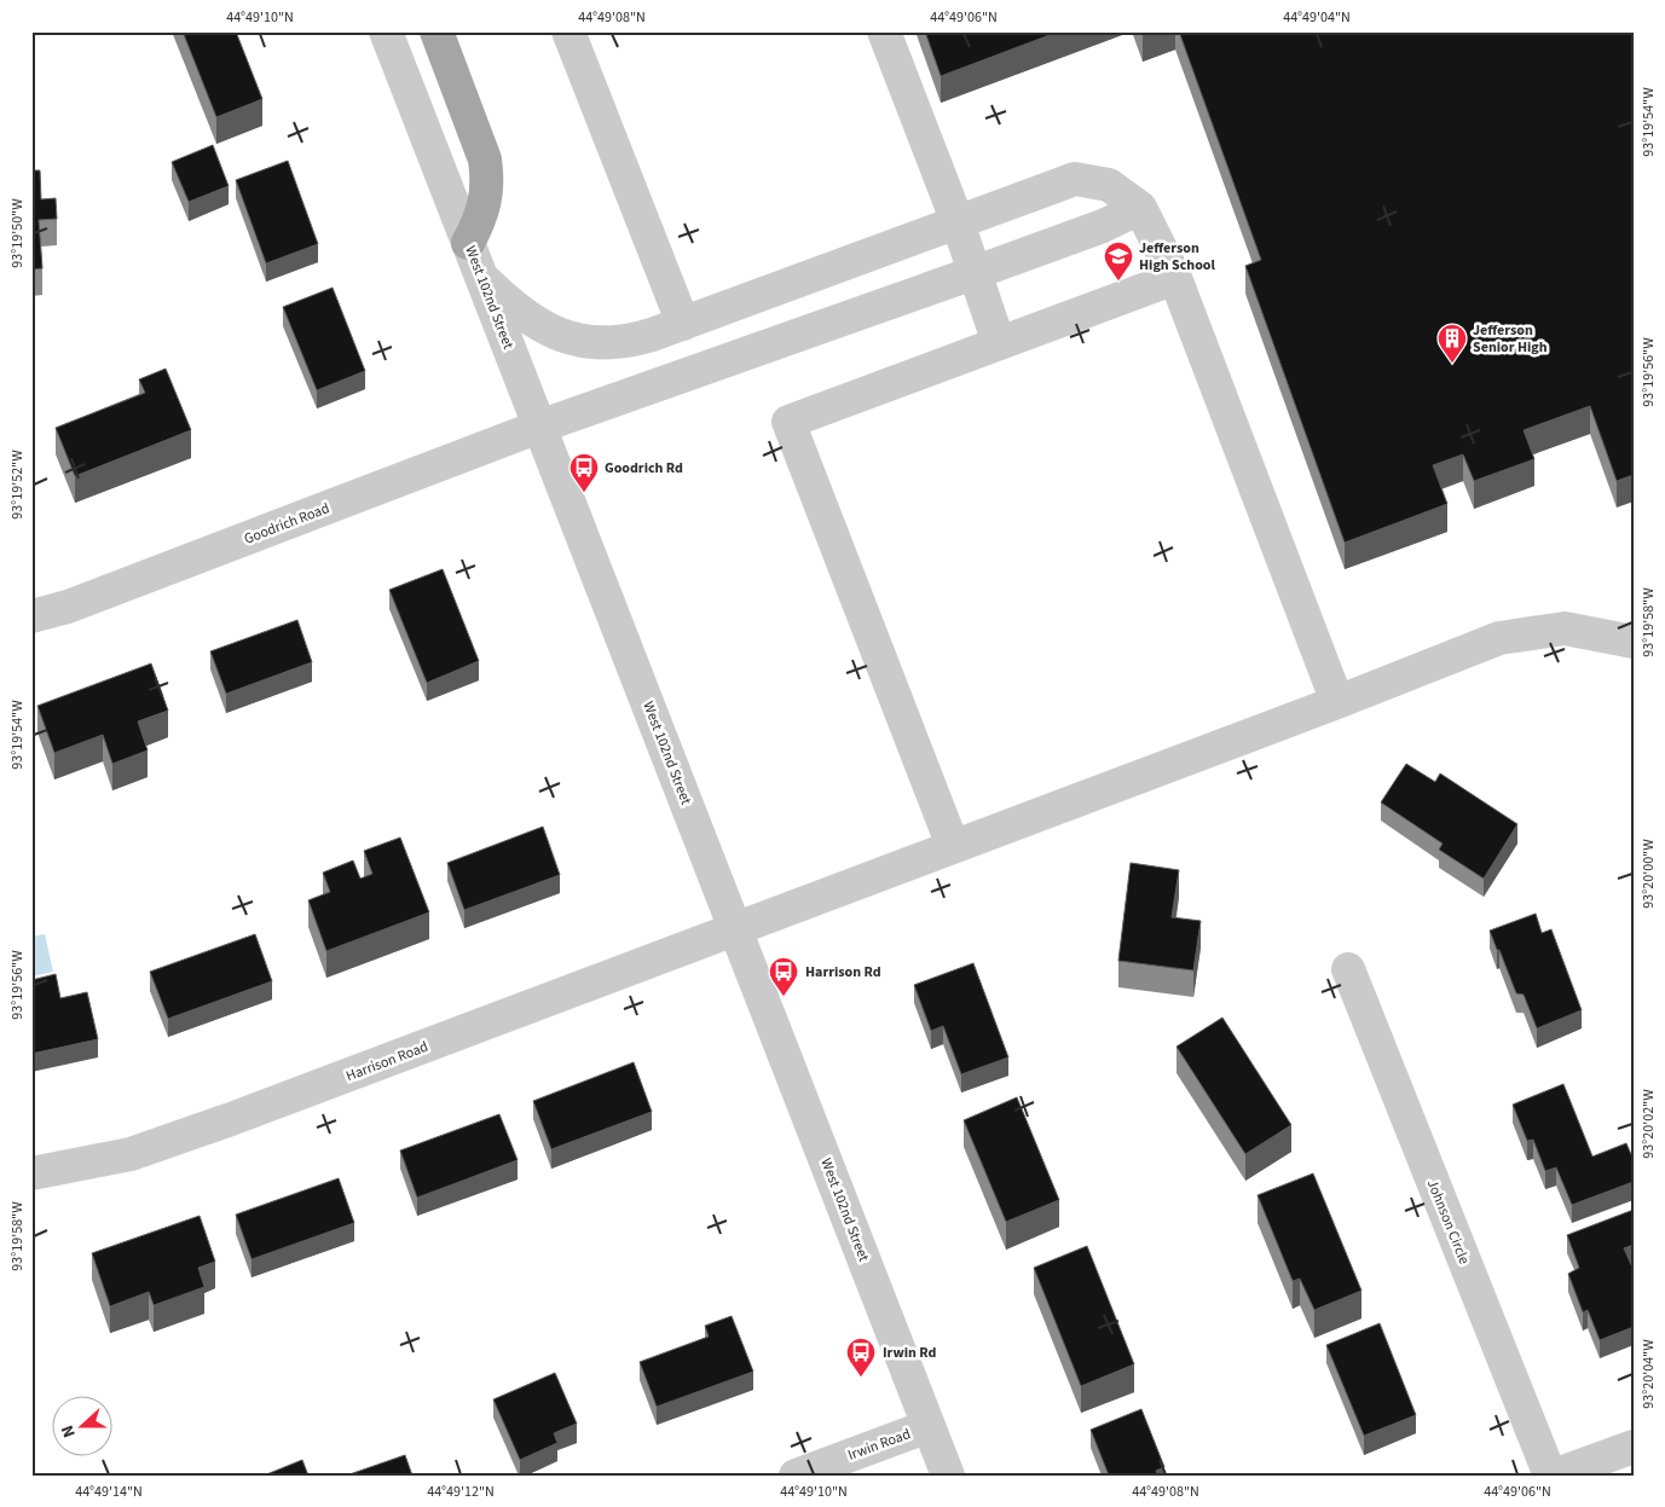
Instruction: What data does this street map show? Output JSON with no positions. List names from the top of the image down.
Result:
{
  "streets": {
    "street": [
      "West 102nd Street",
      "Goodrich Road",
      "Harrison Road",
      "Johnson Circle",
      "Irwin Road"
    ]
  },
  "crossings": [
    ["West 102nd Street", "Goodrich Road"],
    ["West 102nd Street", "Harrison Road"],
    ["West 102nd Street", "Irwin Road"]
  ],
  "places": {
    "school or university": ["Jefferson High School"],
    "building": ["Jefferson Senior High"],
    "bus stop": ["Goodrich Rd", "Harrison Rd", "Irwin Rd"]
  },
  "north": "left",
  "coordinates": [
    "44°49'10\"N",
    "44°49'08\"N",
    "44°49'06\"N",
    "44°49'04\"N",
    "93°19'54\"W",
    "93°19'50\"W",
    "93°19'56\"W",
    "93°19'52\"W",
    "93°19'58\"W",
    "93°20'00\"W",
    "93°20'02\"W",
    "93°20'04\"W",
    "44°49'14\"N",
    "44°49'12\"N"
  ]
}
